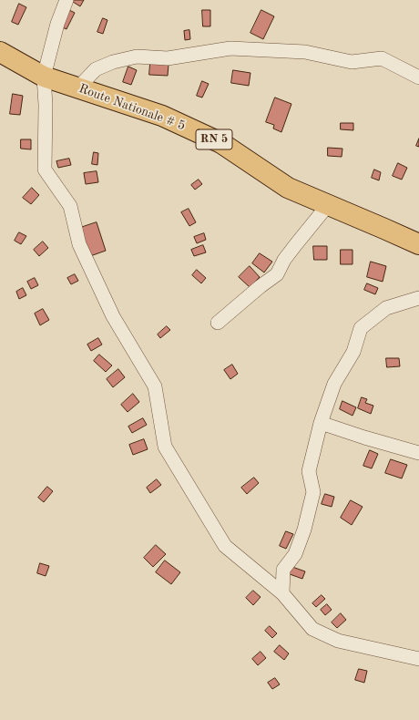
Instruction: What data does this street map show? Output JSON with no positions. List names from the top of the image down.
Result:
{
  "streets": {
    "main road": ["Route Nationale # 5", "RN 5"]
  }
}
